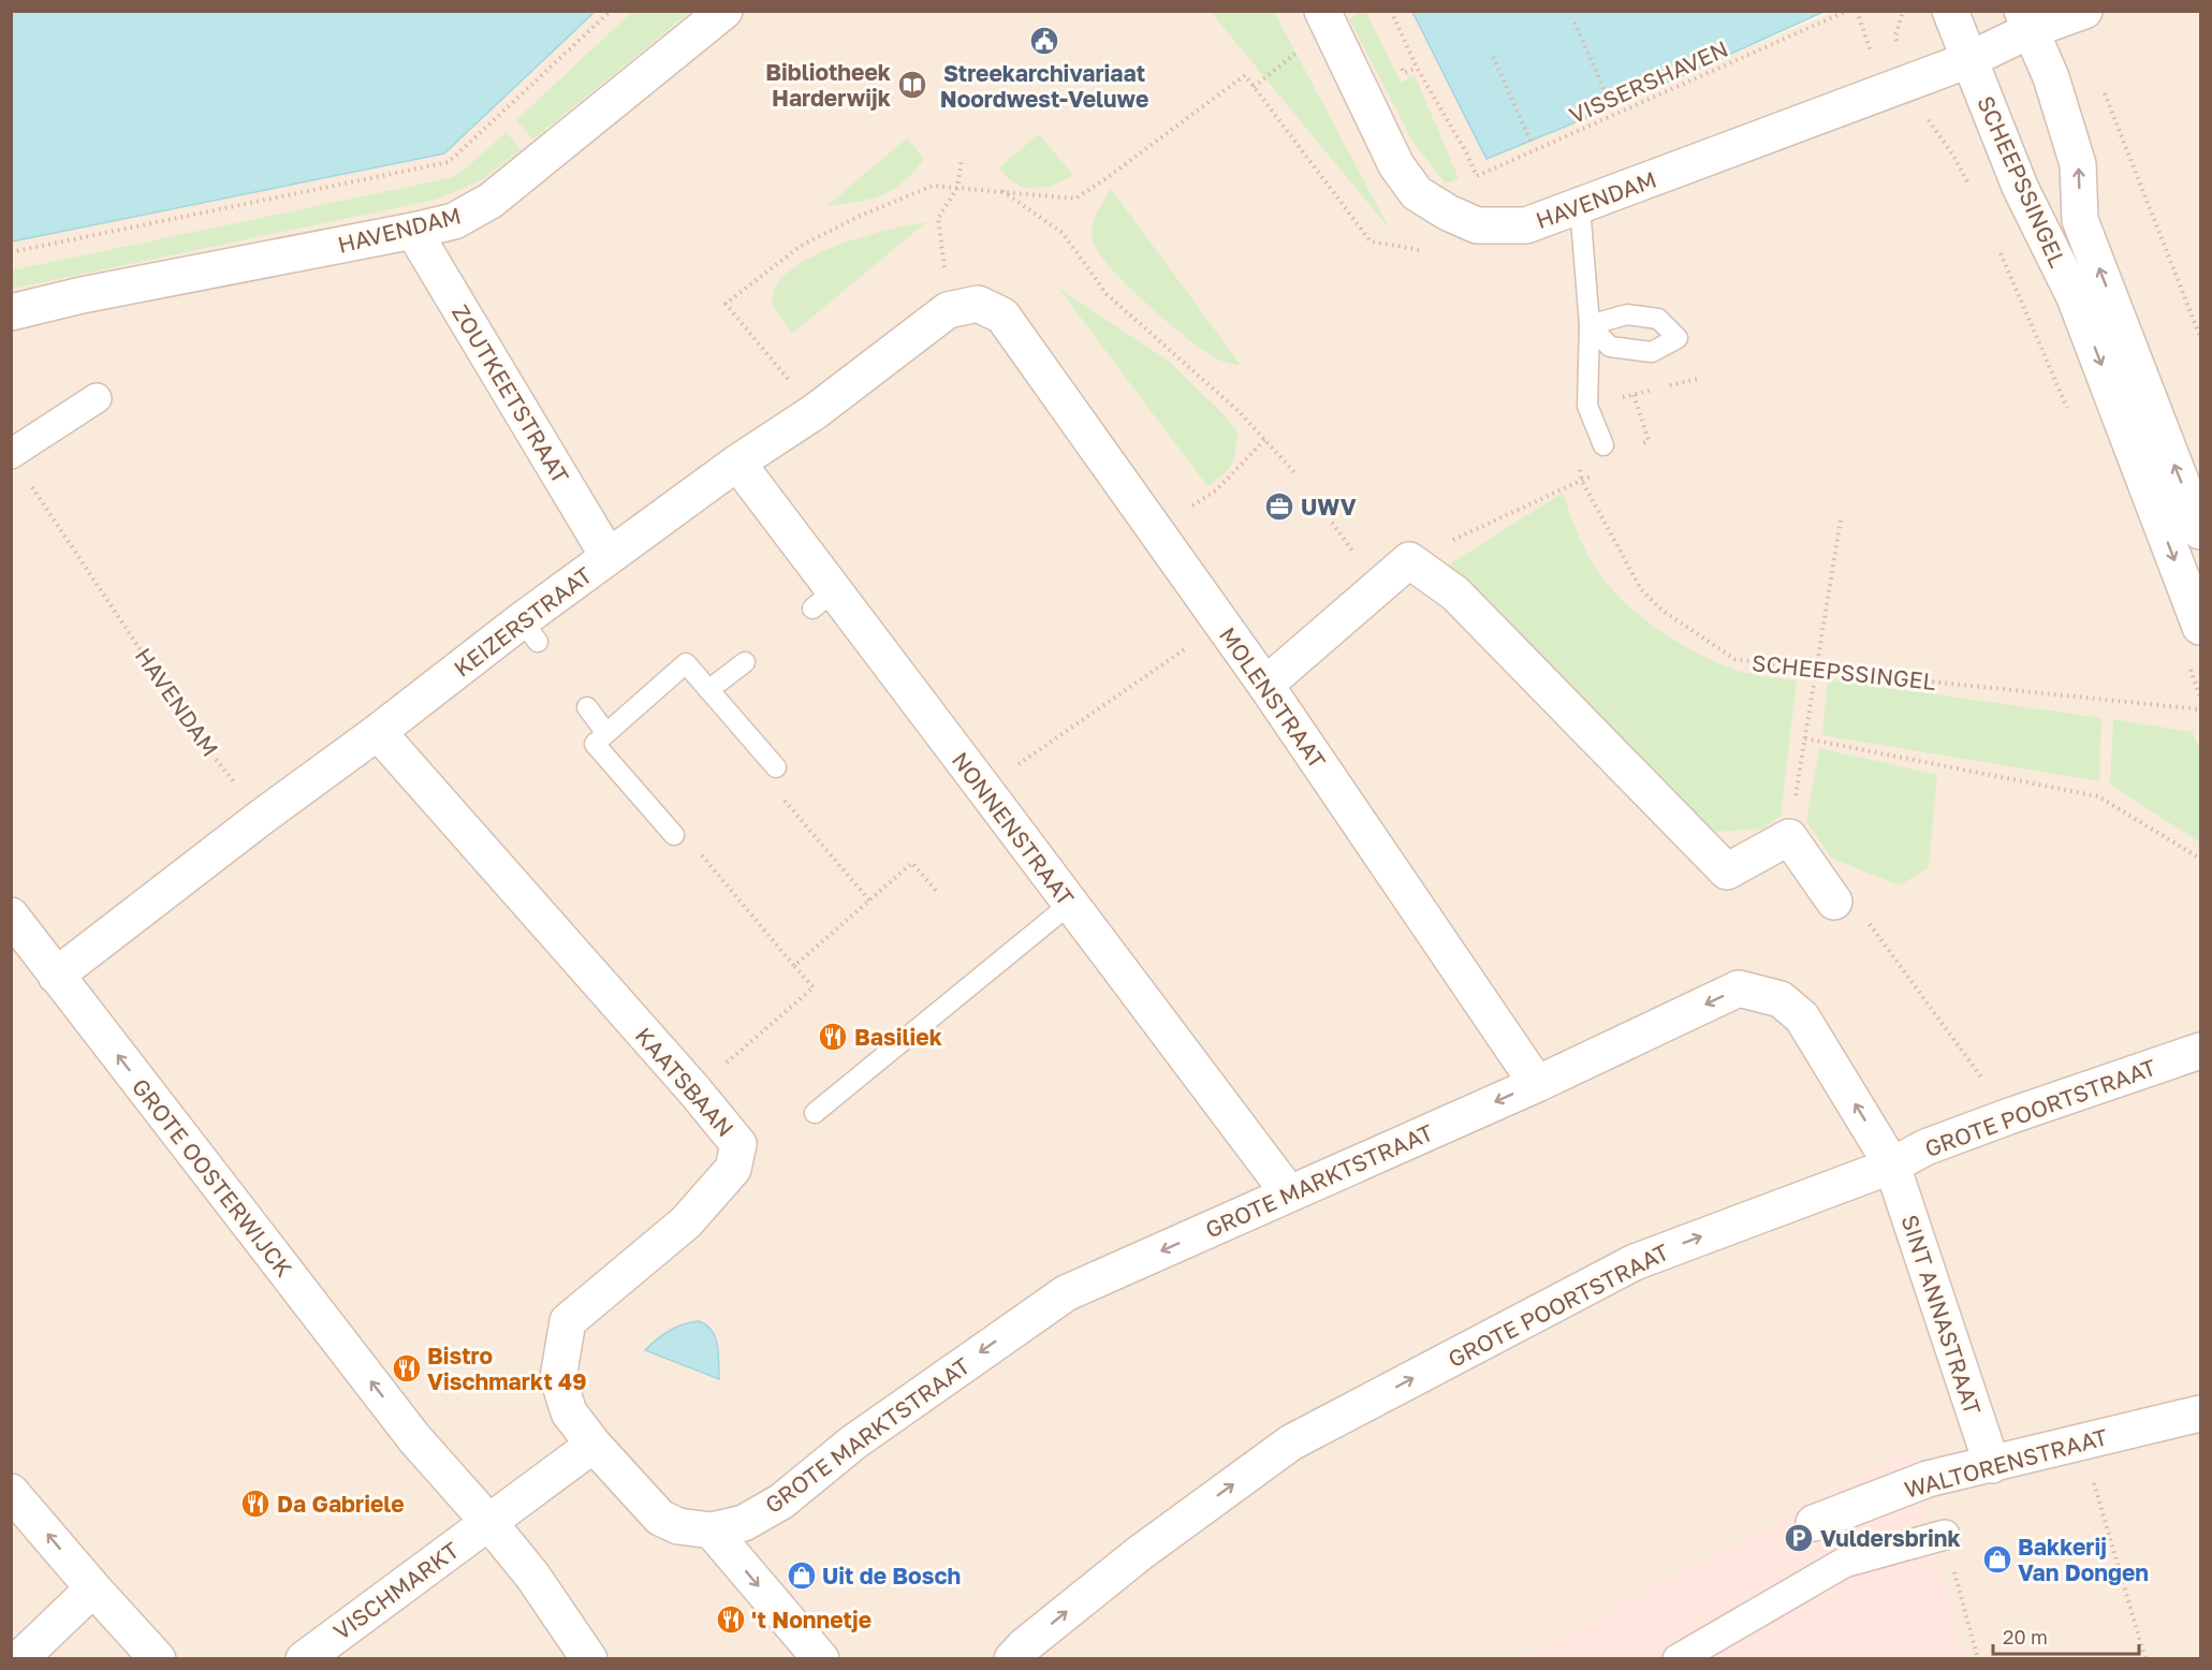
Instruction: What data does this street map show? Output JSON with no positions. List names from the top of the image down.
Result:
{
  "streets": {
    "street": [
      "SCHEEPSSINGEL",
      "HAVENDAM",
      "ZOUTKEETSTRAAT",
      "KEIZERSTRAAT",
      "MOLENSTRAAT",
      "NONNENSTRAAT",
      "KAATSBAAN",
      "GROTE POORTSTRAAT",
      "GROTE OOSTERWIJCK",
      "GROTE MARKTSTRAAT",
      "SINT ANNASTRAAT",
      "WALTORENSTRAAT",
      "VISCHMARKT"
    ],
    "path": ["VISSERSHAVEN"]
  },
  "crossings": [
    ["SCHEEPSSINGEL", "HAVENDAM"],
    ["HAVENDAM", "ZOUTKEETSTRAAT"],
    ["HAVENDAM", "KEIZERSTRAAT"],
    ["ZOUTKEETSTRAAT", "KEIZERSTRAAT"],
    ["KEIZERSTRAAT", "MOLENSTRAAT"],
    ["KEIZERSTRAAT", "NONNENSTRAAT"],
    ["KEIZERSTRAAT", "KAATSBAAN"],
    ["KEIZERSTRAAT", "GROTE OOSTERWIJCK"],
    ["MOLENSTRAAT", "GROTE MARKTSTRAAT"],
    ["NONNENSTRAAT", "GROTE MARKTSTRAAT"],
    ["KAATSBAAN", "GROTE MARKTSTRAAT"],
    ["KAATSBAAN", "VISCHMARKT"],
    ["GROTE POORTSTRAAT", "GROTE MARKTSTRAAT"],
    ["GROTE POORTSTRAAT", "SINT ANNASTRAAT"],
    ["GROTE OOSTERWIJCK", "VISCHMARKT"],
    ["GROTE MARKTSTRAAT", "SINT ANNASTRAAT"],
    ["SINT ANNASTRAAT", "WALTORENSTRAAT"]
  ],
  "one_way": ["GROTE POORTSTRAAT", "GROTE OOSTERWIJCK", "GROTE MARKTSTRAAT"],
  "places": {
    "public building": ["Streekarchivariaat Noordwest-Veluwe"],
    "library": ["Bibliotheek Harderwijk"],
    "office": ["UWV"],
    "restaurant": [
      "Basiliek",
      "Bistro Vischmarkt 49",
      "Da Gabriele",
      "'t Nonnetje"
    ],
    "parking": ["Vuldersbrink"],
    "shop": ["Bakkerij Van Dongen", "Uit de Bosch"]
  },
  "scale_bar": "20 m"
}
